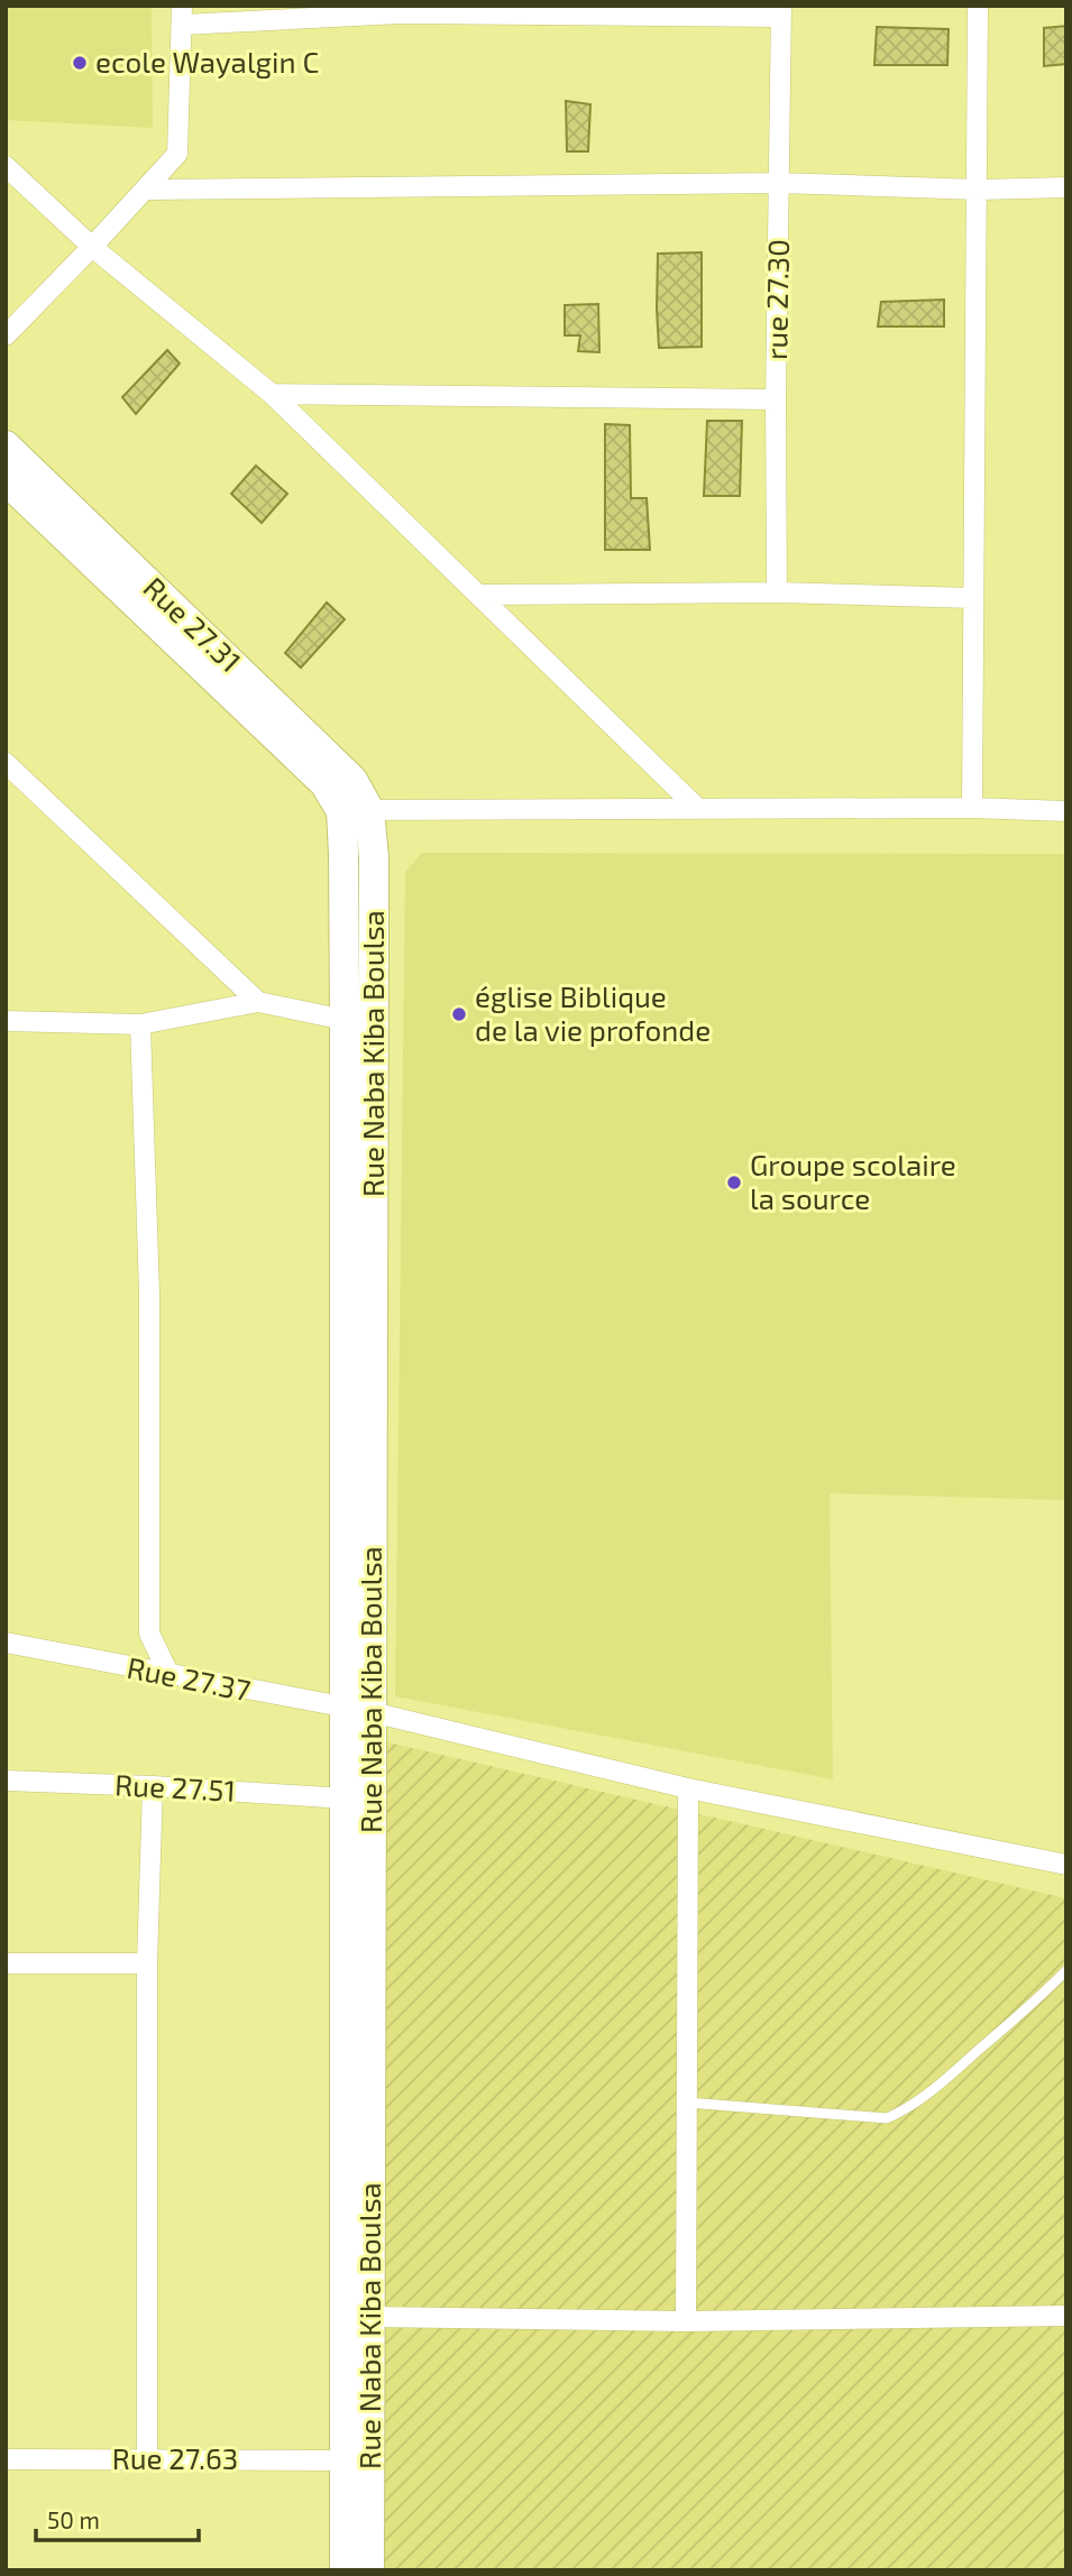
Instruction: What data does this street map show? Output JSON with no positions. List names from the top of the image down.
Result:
{
  "streets": {
    "street": [
      "rue 27.30",
      "Rue 27.31",
      "Rue Naba Kiba Boulsa",
      "Rue 27.37",
      "Rue 27.51",
      "Rue 27.63"
    ]
  },
  "crossings": [
    ["Rue 27.31", "Rue Naba Kiba Boulsa"],
    ["Rue Naba Kiba Boulsa", "Rue 27.37"],
    ["Rue Naba Kiba Boulsa", "Rue 27.51"],
    ["Rue Naba Kiba Boulsa", "Rue 27.63"]
  ],
  "places": ["ecole Wayalgin C", "église Biblique de la vie profonde", "Groupe scolaire la source"],
  "scale_bar": "50 m"
}
